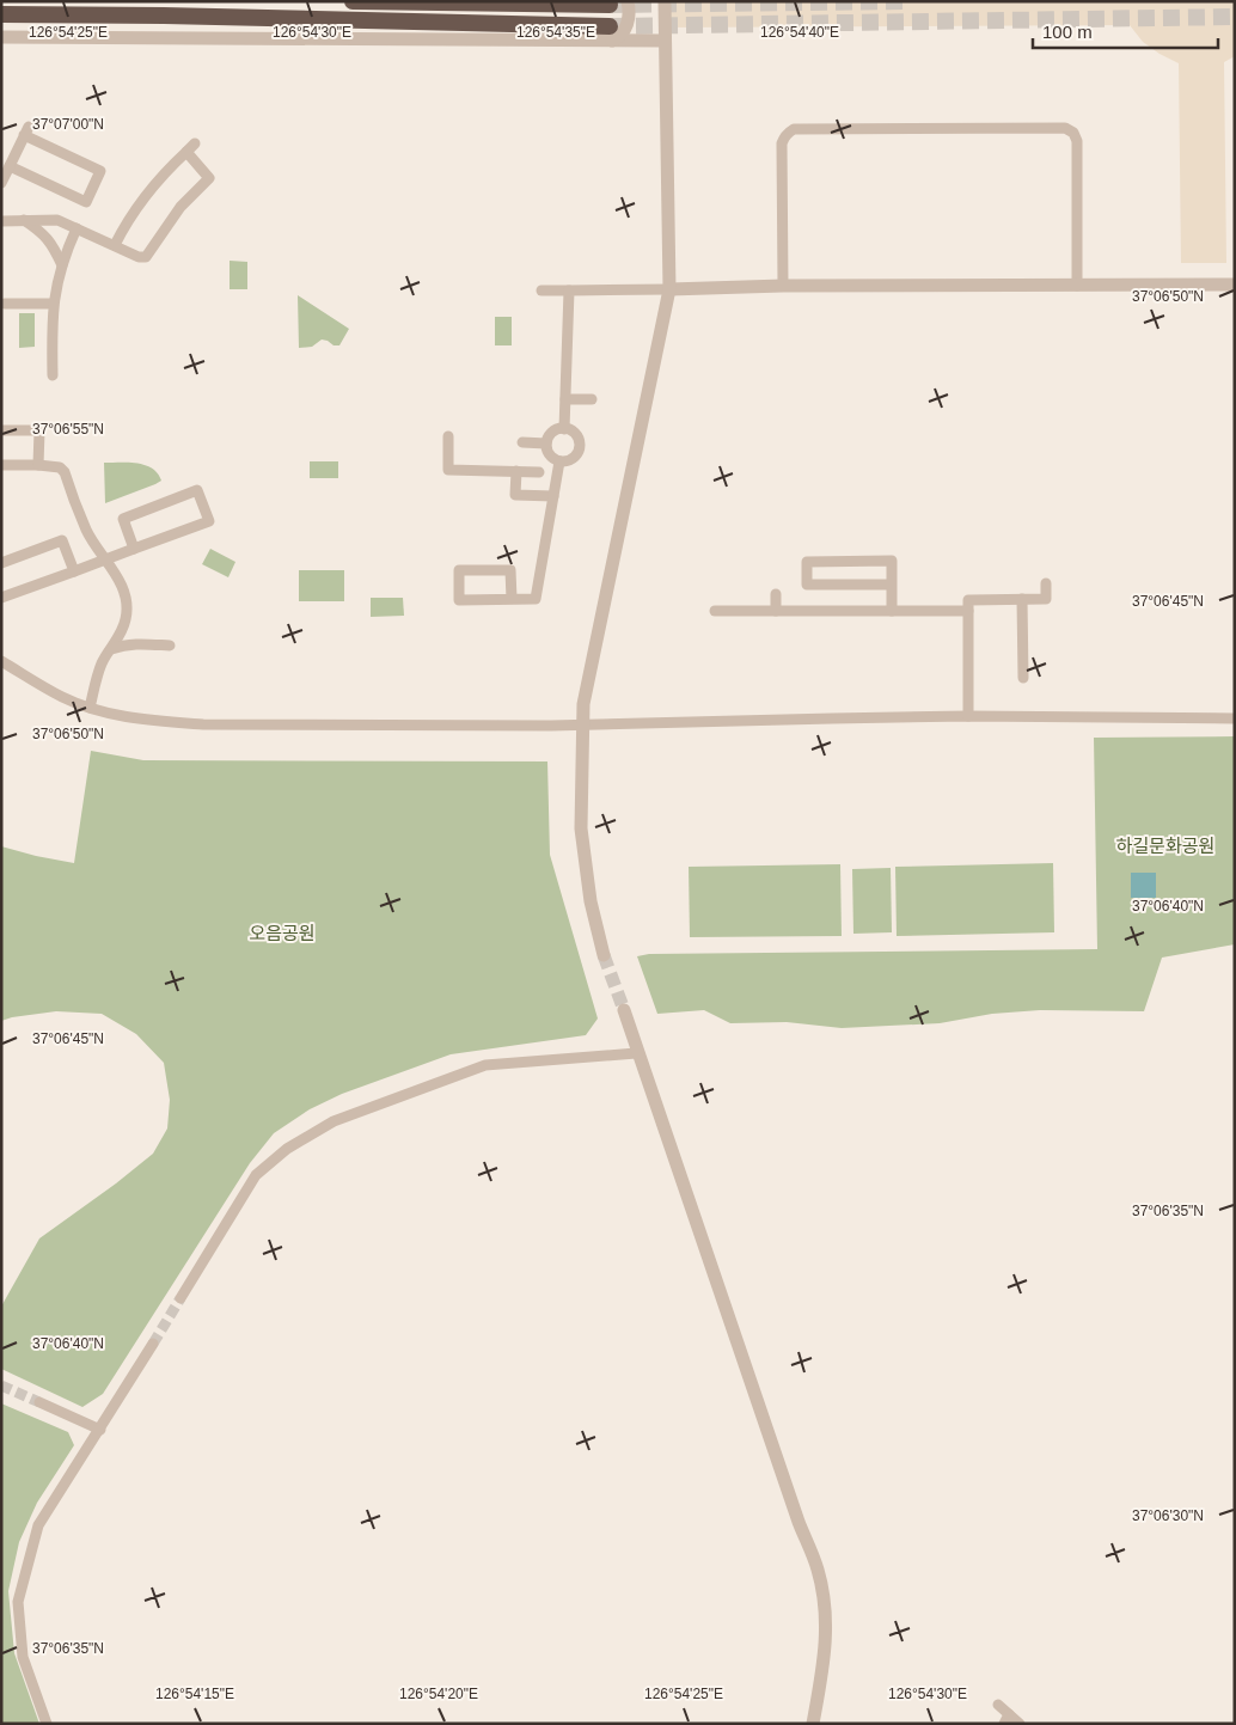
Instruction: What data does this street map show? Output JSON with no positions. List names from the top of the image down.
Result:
{
  "parks": ["하길문화공원", "오음공원"],
  "scale_bar": "100 m",
  "coordinates": [
    "126°54'30\"E",
    "126°54'25\"E",
    "126°54'35\"E",
    "126°54'40\"E",
    "37°07'00\"N",
    "37°06'50\"N",
    "37°06'55\"N",
    "37°06'45\"N",
    "37°06'40\"N",
    "37°06'35\"N",
    "37°06'30\"N",
    "126°54'15\"E",
    "126°54'20\"E"
  ]
}
